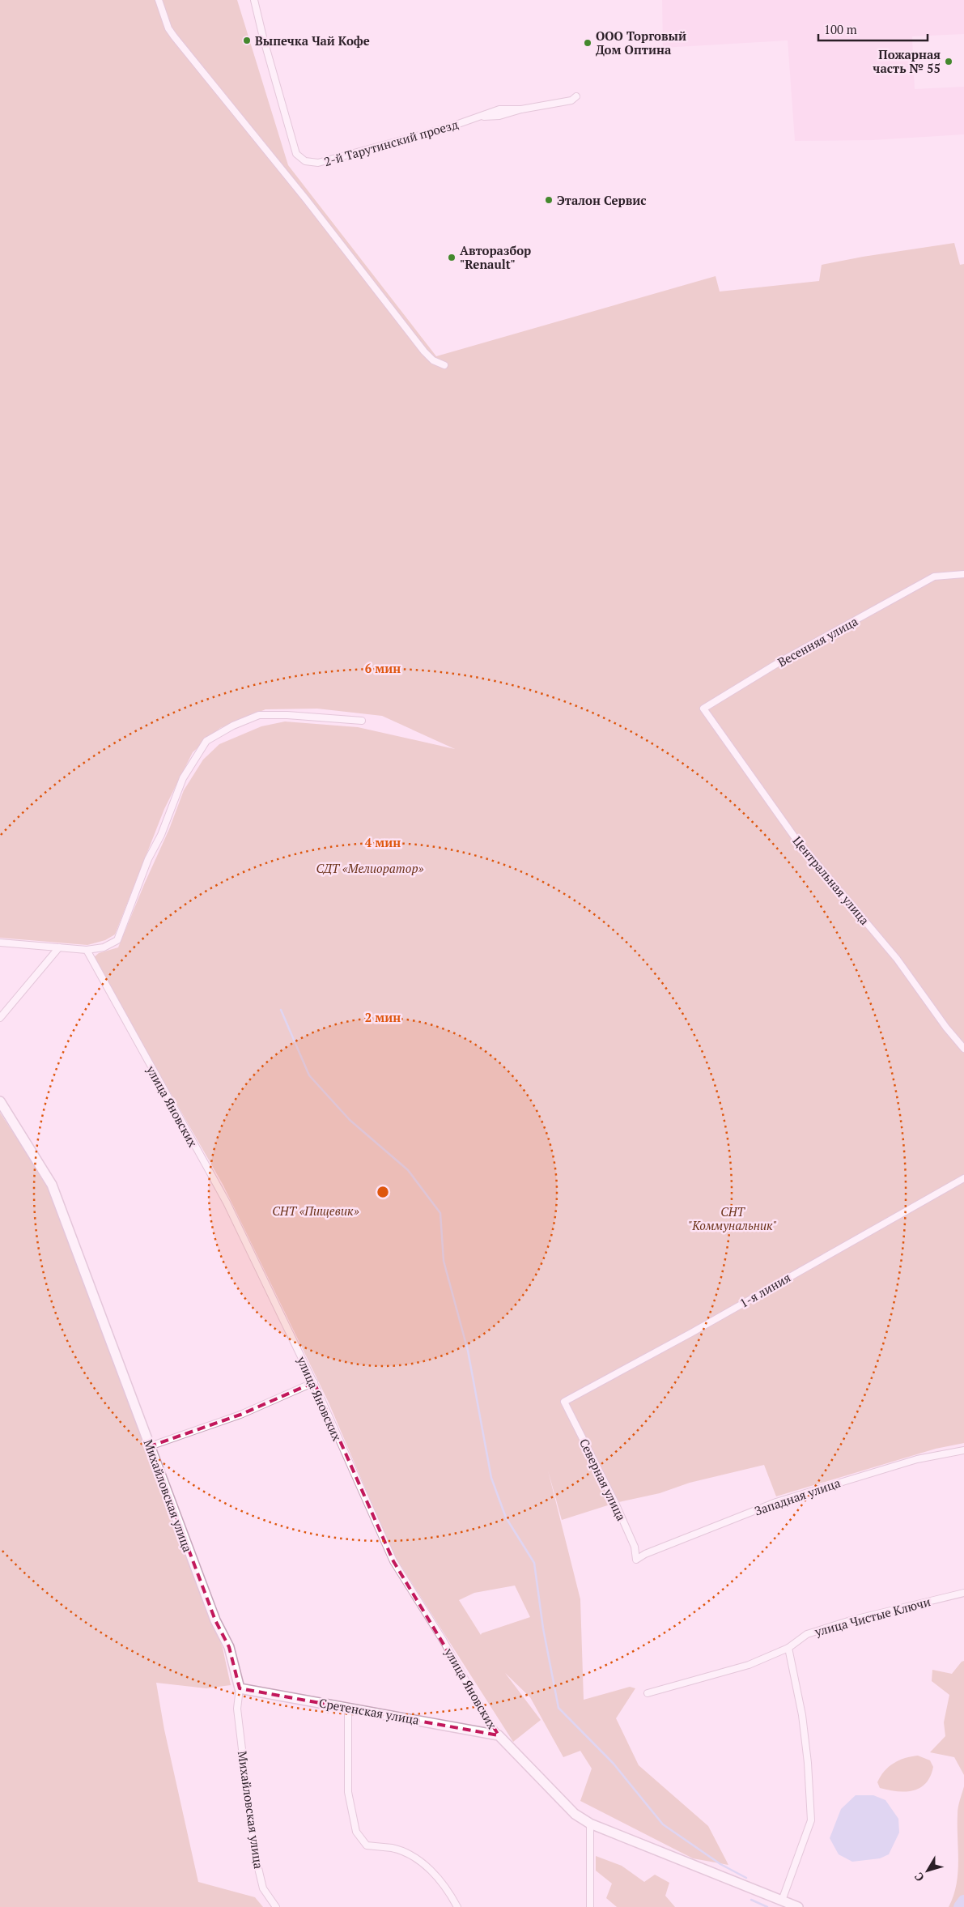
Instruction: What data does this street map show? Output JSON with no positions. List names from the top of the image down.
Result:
{
  "streets": {
    "street": [
      "2-й Тарутинский проезд",
      "Весенняя улица",
      "Центральная улица",
      "улица Яновских",
      "1-я линия",
      "Северная улица",
      "Михайловская улица",
      "Западная улица",
      "улица Чистые Ключи",
      "Сретенская улица"
    ]
  },
  "crossings": [
    ["Весенняя улица", "Центральная улица"],
    ["улица Яновских", "Сретенская улица"],
    ["1-я линия", "Северная улица"],
    ["Северная улица", "Западная улица"],
    ["Михайловская улица", "Сретенская улица"]
  ],
  "parks": ["СДТ «Мелиоратор»", "СНТ «Пищевик»", "СНТ \"Коммунальник\""],
  "places": [
    "Выпечка Чай Кофе",
    "ООО Торговый Дом Оптина",
    "Пожарная часть № 55",
    "Эталон Сервис",
    "Авторазбор \"Renault\""
  ],
  "scale_bar": "100 m",
  "north": "bottom left",
  "rings": ["6 мин", "4 мин", "2 мин"]
}
